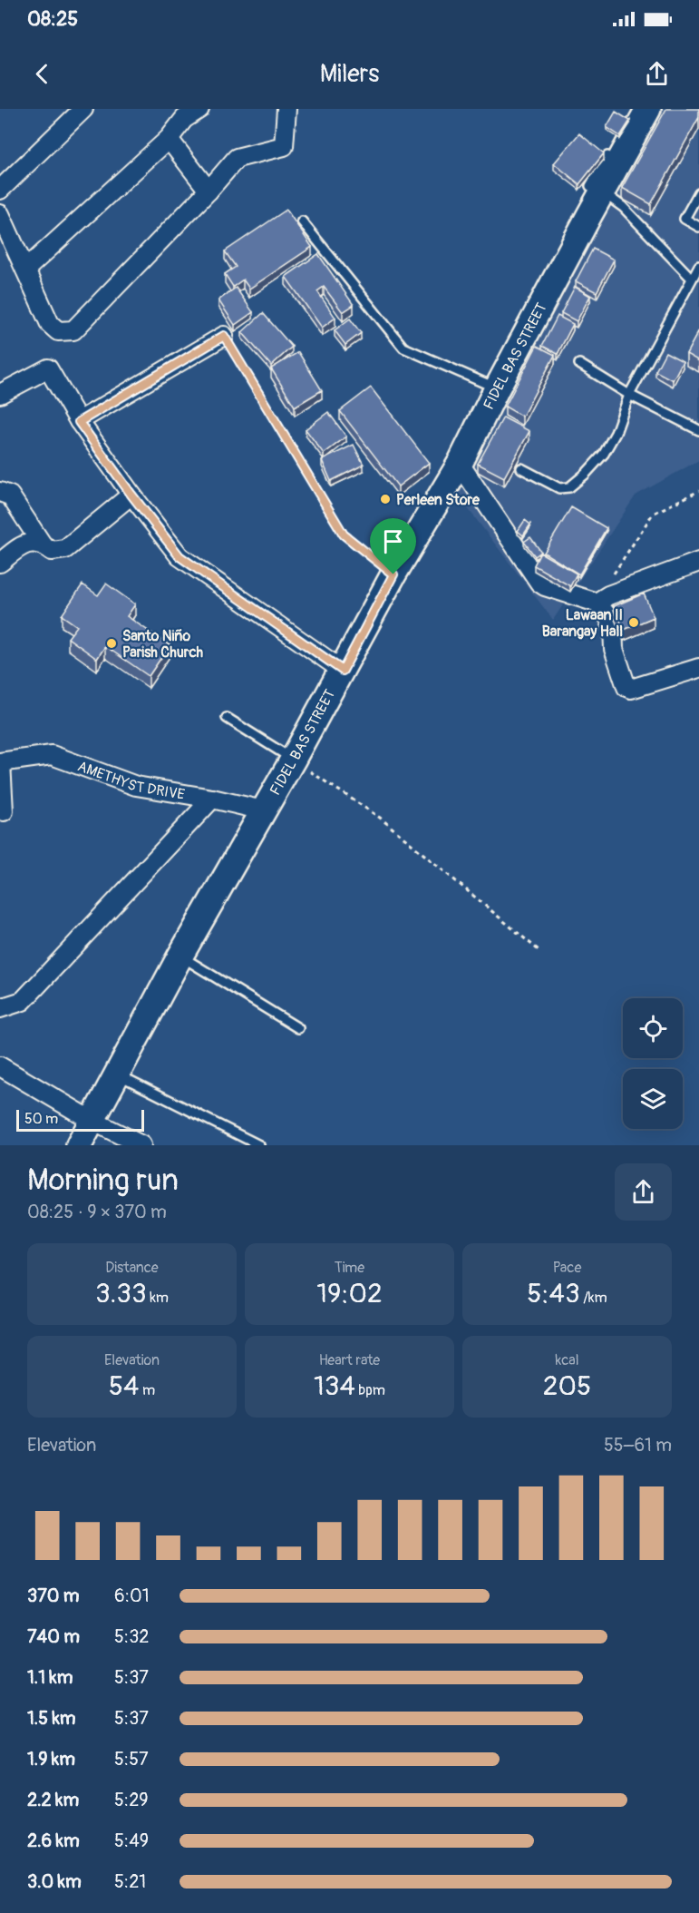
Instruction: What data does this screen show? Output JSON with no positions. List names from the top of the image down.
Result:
{
  "streets": {
    "street": ["FIDEL BAS STREET", "AMETHYST DRIVE"]
  },
  "crossings": [
    ["FIDEL BAS STREET", "AMETHYST DRIVE"]
  ],
  "places": ["Perleen Store", "Lawaan II Barangay Hall", "Santo Niño Parish Church"],
  "scale_bar": "50 m",
  "page": {
    "status": "08:25",
    "header": "Milers",
    "scale": "50 m",
    "heading": ["Morning run", "08:25 · 9 × 370 m"],
    "stats": [
      ["Distance", "3.33 km"],
      ["Time", "19:02"],
      ["Pace", "5:43 /km"],
      ["Elevation", "54 m"],
      ["Heart rate", "134 bpm"],
      ["kcal", "205"]
    ],
    "chart": ["Elevation", "55–61 m"],
    "list": [
      {
        "name": "370 m",
        "note": "6:01"
      },
      {
        "name": "740 m",
        "note": "5:32"
      },
      {
        "name": "1.1 km",
        "note": "5:37"
      },
      {
        "name": "1.5 km",
        "note": "5:37"
      },
      {
        "name": "1.9 km",
        "note": "5:57"
      },
      {
        "name": "2.2 km",
        "note": "5:29"
      },
      {
        "name": "2.6 km",
        "note": "5:49"
      },
      {
        "name": "3.0 km",
        "note": "5:21"
      }
    ]
  }
}
